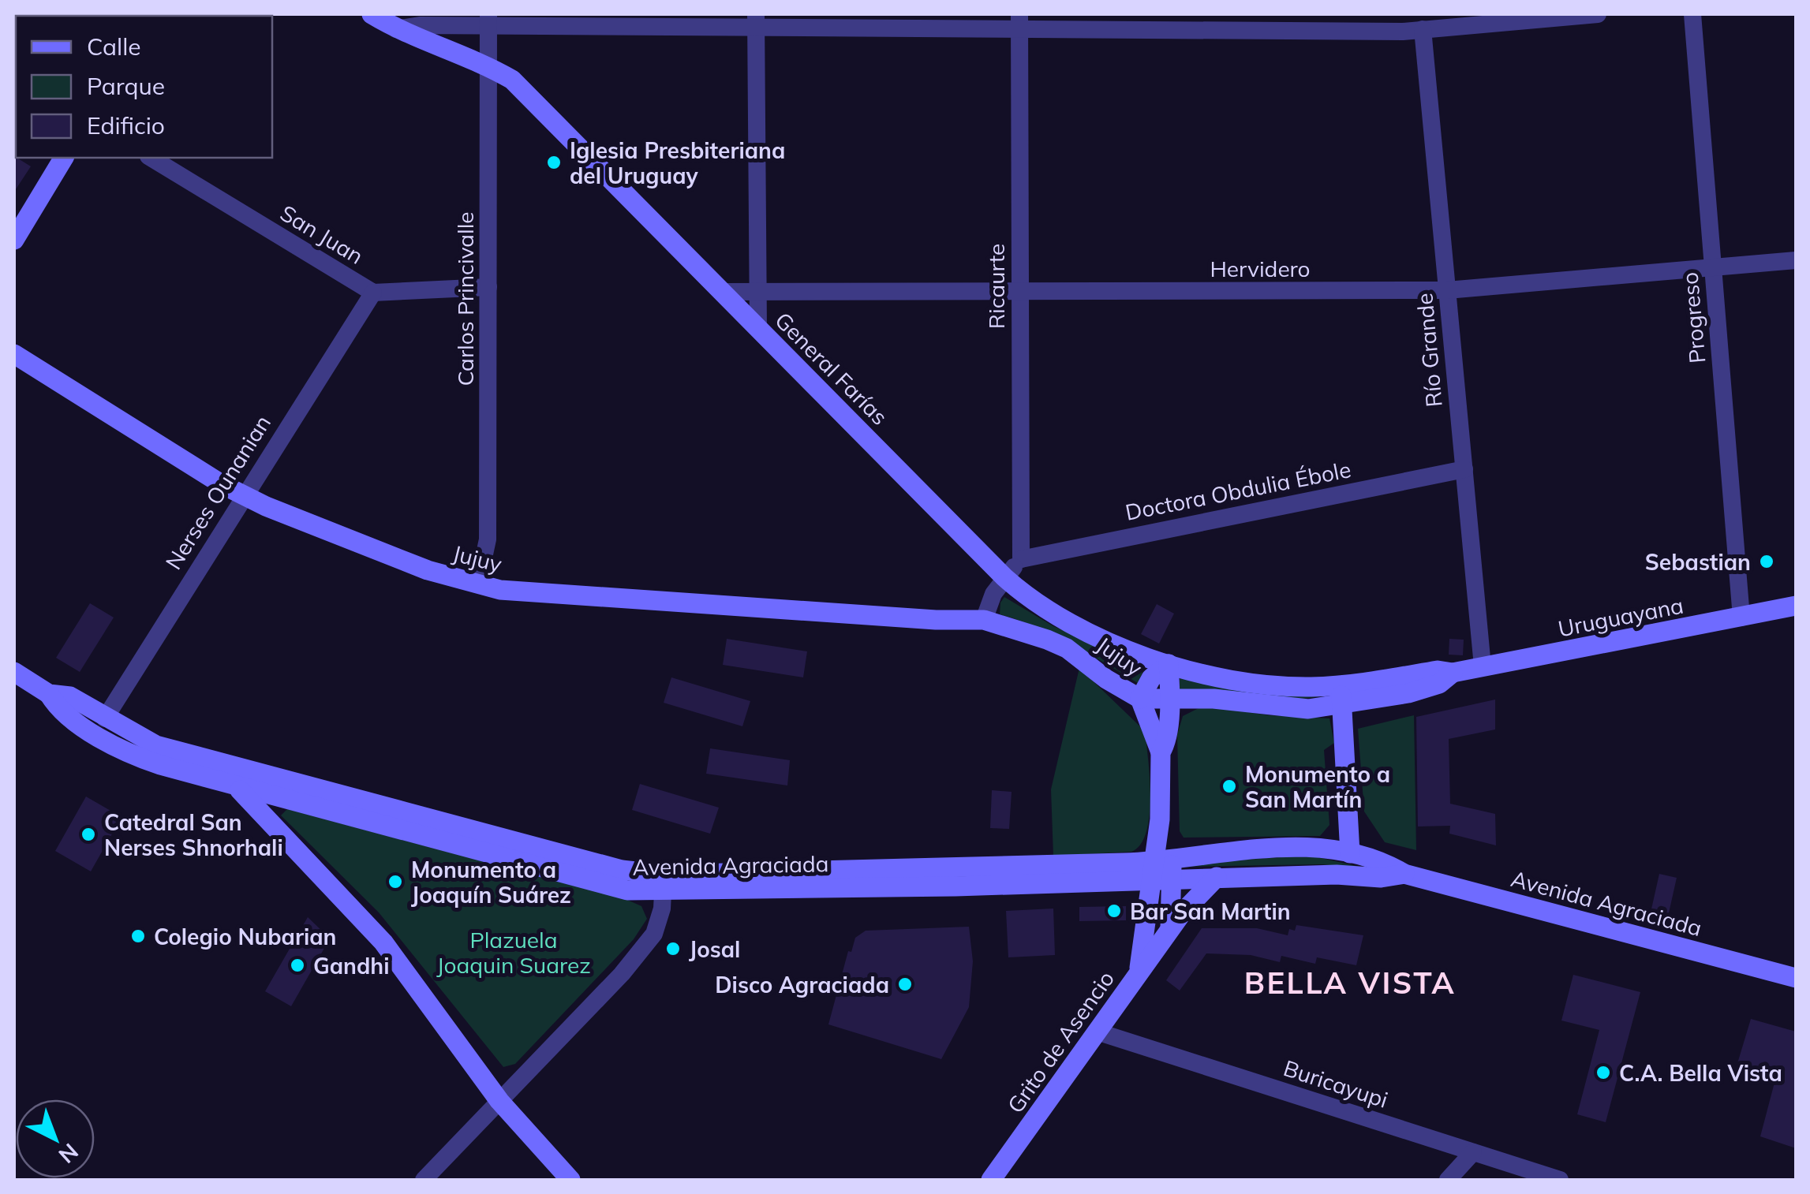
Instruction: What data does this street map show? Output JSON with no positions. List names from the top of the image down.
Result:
{
  "streets": {
    "street": [
      "San Juan",
      "Hervidero",
      "Ricaurte",
      "Carlos Princivalle",
      "Progreso",
      "Río Grande",
      "General Farías",
      "Doctora Obdulia Ébole",
      "Nerses Ounanian",
      "Jujuy",
      "Uruguayana",
      "Avenida Agraciada",
      "Grito de Asencio",
      "Buricayupi"
    ]
  },
  "crossings": [
    ["San Juan", "Carlos Princivalle"],
    ["San Juan", "Nerses Ounanian"],
    ["Hervidero", "Ricaurte"],
    ["Hervidero", "Progreso"],
    ["Hervidero", "Río Grande"],
    ["Hervidero", "General Farías"],
    ["Ricaurte", "Doctora Obdulia Ébole"],
    ["Carlos Princivalle", "General Farías"],
    ["Carlos Princivalle", "Jujuy"],
    ["Progreso", "Uruguayana"],
    ["Río Grande", "Doctora Obdulia Ébole"],
    ["Río Grande", "Uruguayana"],
    ["General Farías", "Uruguayana"],
    ["Nerses Ounanian", "Jujuy"],
    ["Nerses Ounanian", "Avenida Agraciada"],
    ["Jujuy", "Uruguayana"],
    ["Avenida Agraciada", "Grito de Asencio"],
    ["Grito de Asencio", "Buricayupi"]
  ],
  "districts": ["BELLA VISTA"],
  "parks": ["Plazuela Joaquin Suarez"],
  "places": [
    "Iglesia Presbiteriana del Uruguay",
    "Sebastian",
    "Monumento a San Martín",
    "Catedral San Nerses Shnorhali",
    "Monumento a Joaquín Suárez",
    "Bar San Martin",
    "Colegio Nubarian",
    "Josal",
    "Gandhi",
    "Disco Agraciada",
    "C.A. Bella Vista"
  ],
  "legend": ["Calle", "Parque", "Edificio"],
  "north": "bottom right"
}
